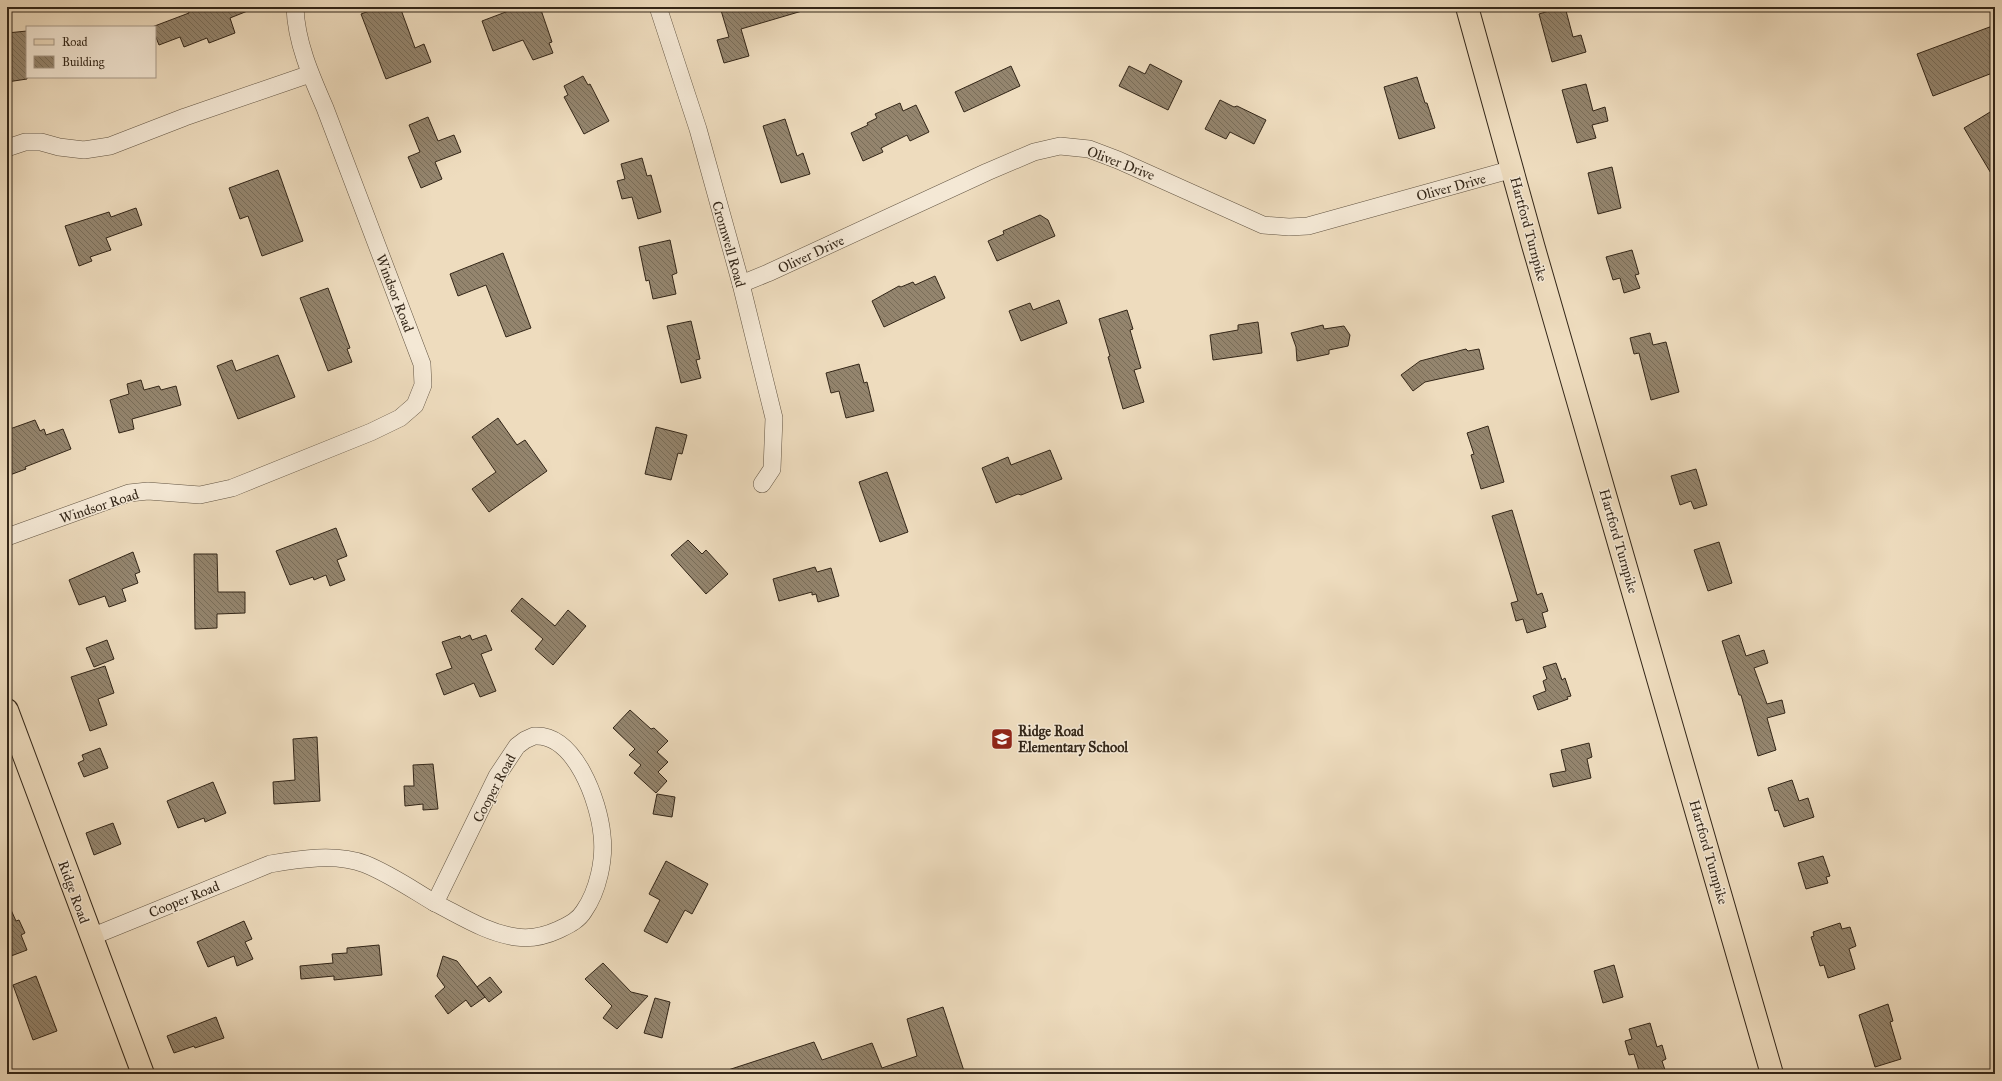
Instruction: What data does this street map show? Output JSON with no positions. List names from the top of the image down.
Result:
{
  "streets": {
    "main road": ["Hartford Turnpike", "Ridge Road"],
    "street": [
      "Oliver Drive",
      "Cromwell Road",
      "Windsor Road",
      "Cooper Road"
    ]
  },
  "crossings": [
    ["Oliver Drive", "Hartford Turnpike"],
    ["Oliver Drive", "Cromwell Road"],
    ["Cooper Road", "Ridge Road"]
  ],
  "places": {
    "school or university": ["Ridge Road Elementary School"]
  },
  "legend": ["Road", "Building"]
}
